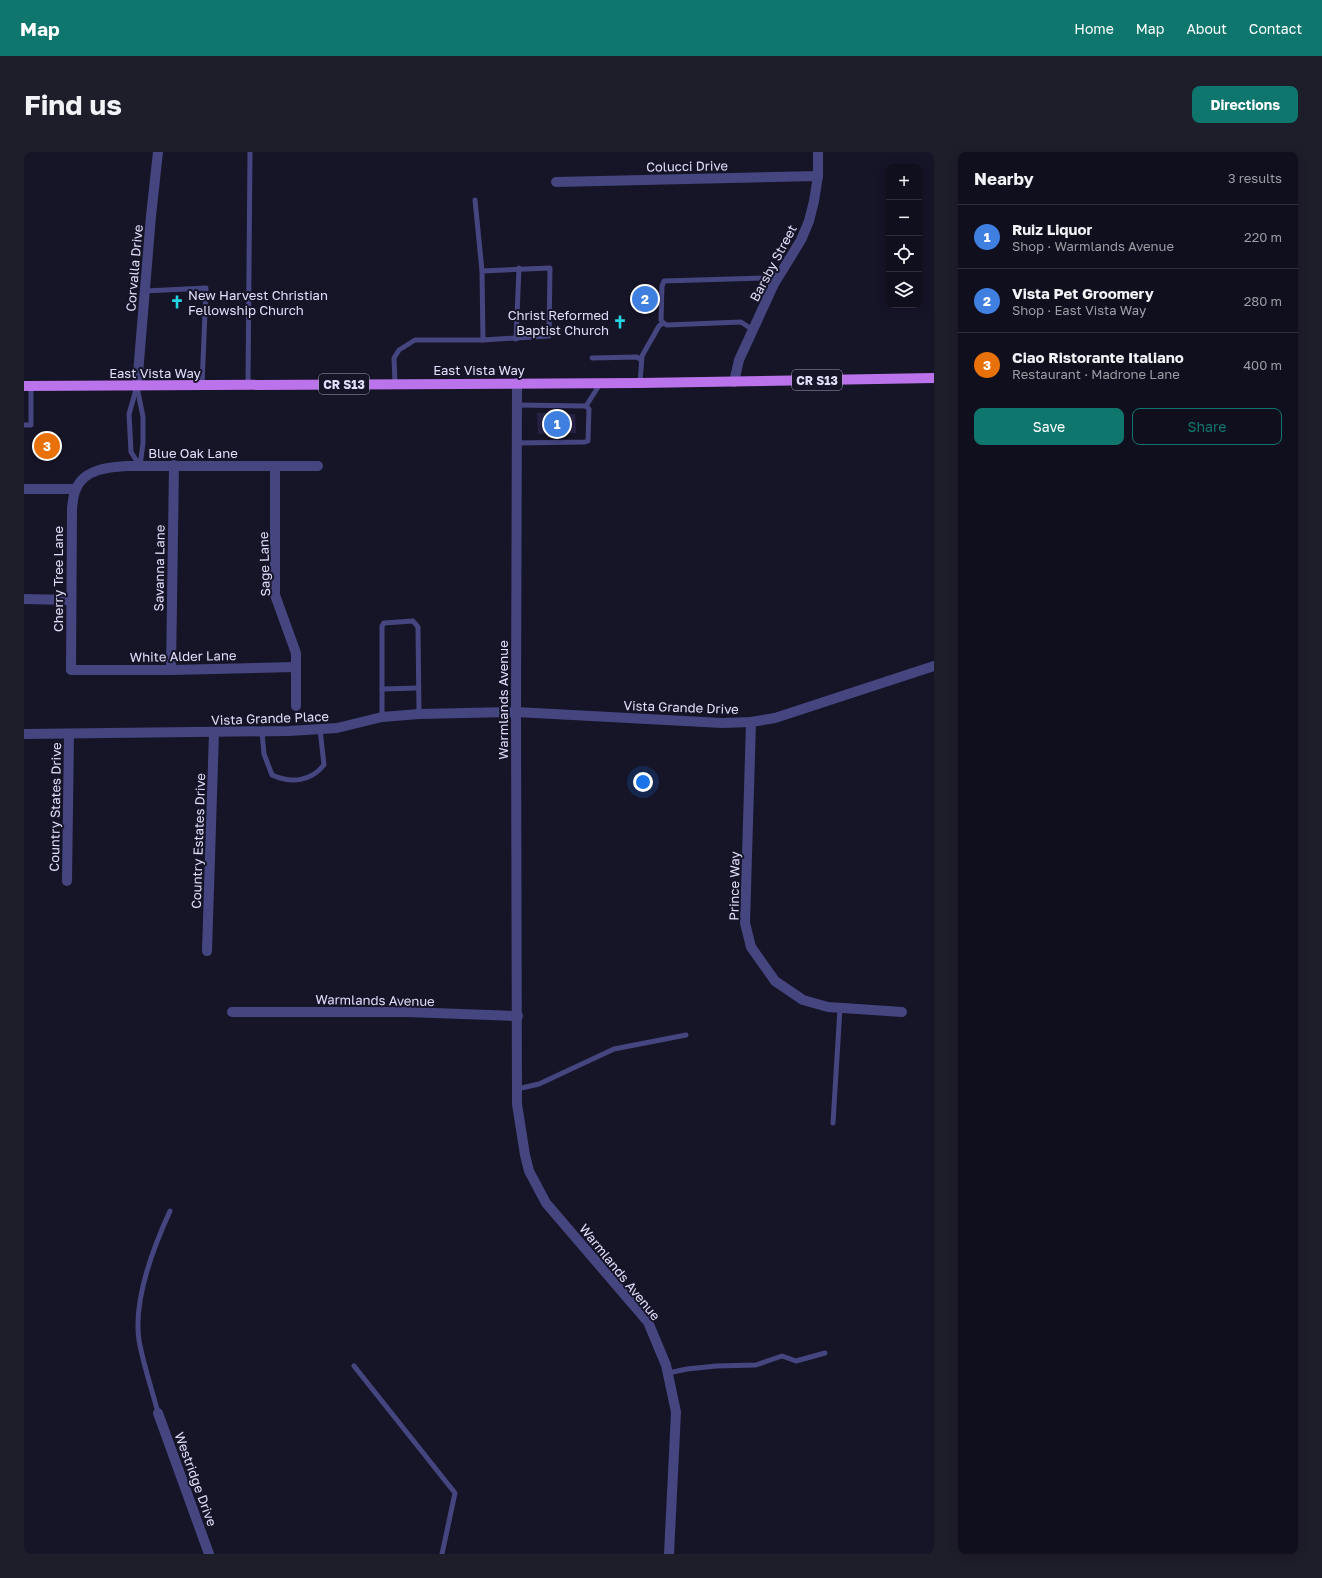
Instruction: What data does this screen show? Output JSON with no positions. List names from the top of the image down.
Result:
{
  "streets": {
    "main road": ["East Vista Way", "CR S13"],
    "street": [
      "Colucci Drive",
      "Barsby Street",
      "Corvalla Drive",
      "Blue Oak Lane",
      "Sage Lane",
      "Savanna Lane",
      "Cherry Tree Lane",
      "White Alder Lane",
      "Warmlands Avenue",
      "Vista Grande Drive",
      "Vista Grande Place",
      "Country States Drive",
      "Country Estates Drive",
      "Prince Way",
      "Westridge Drive"
    ]
  },
  "crossings": [
    ["Colucci Drive", "Barsby Street"],
    ["Barsby Street", "East Vista Way"],
    ["Corvalla Drive", "East Vista Way"],
    ["East Vista Way", "Warmlands Avenue"],
    ["Blue Oak Lane", "Sage Lane"],
    ["Blue Oak Lane", "Savanna Lane"],
    ["Blue Oak Lane", "Cherry Tree Lane"],
    ["Sage Lane", "White Alder Lane"],
    ["Savanna Lane", "White Alder Lane"],
    ["Cherry Tree Lane", "White Alder Lane"],
    ["Warmlands Avenue", "Vista Grande Drive"],
    ["Warmlands Avenue", "Vista Grande Place"],
    ["Vista Grande Drive", "Vista Grande Place"],
    ["Vista Grande Drive", "Prince Way"],
    ["Vista Grande Place", "Country States Drive"],
    ["Vista Grande Place", "Country Estates Drive"]
  ],
  "places": {
    "church": ["New Harvest Christian Fellowship Church", "Christ Reformed Baptist Church"]
  },
  "page": {
    "header": "Map",
    "nav": [
      "Home",
      "Map",
      "About",
      "Contact"
    ],
    "buttons": [
      "Directions",
      ["Save", "Share"]
    ],
    "title": "Find us",
    "heading": ["Nearby", "3 results"],
    "map_buttons": ["+", "−"],
    "list": [
      {
        "mark": "1",
        "name": "Ruiz Liquor",
        "note": "Shop · Warmlands Avenue",
        "value": "220 m"
      },
      {
        "mark": "2",
        "name": "Vista Pet Groomery",
        "note": "Shop · East Vista Way",
        "value": "280 m"
      },
      {
        "mark": "3",
        "name": "Ciao Ristorante Italiano",
        "note": "Restaurant · Madrone Lane",
        "value": "400 m"
      }
    ],
    "pins": ["2", "1", "3"]
  }
}
